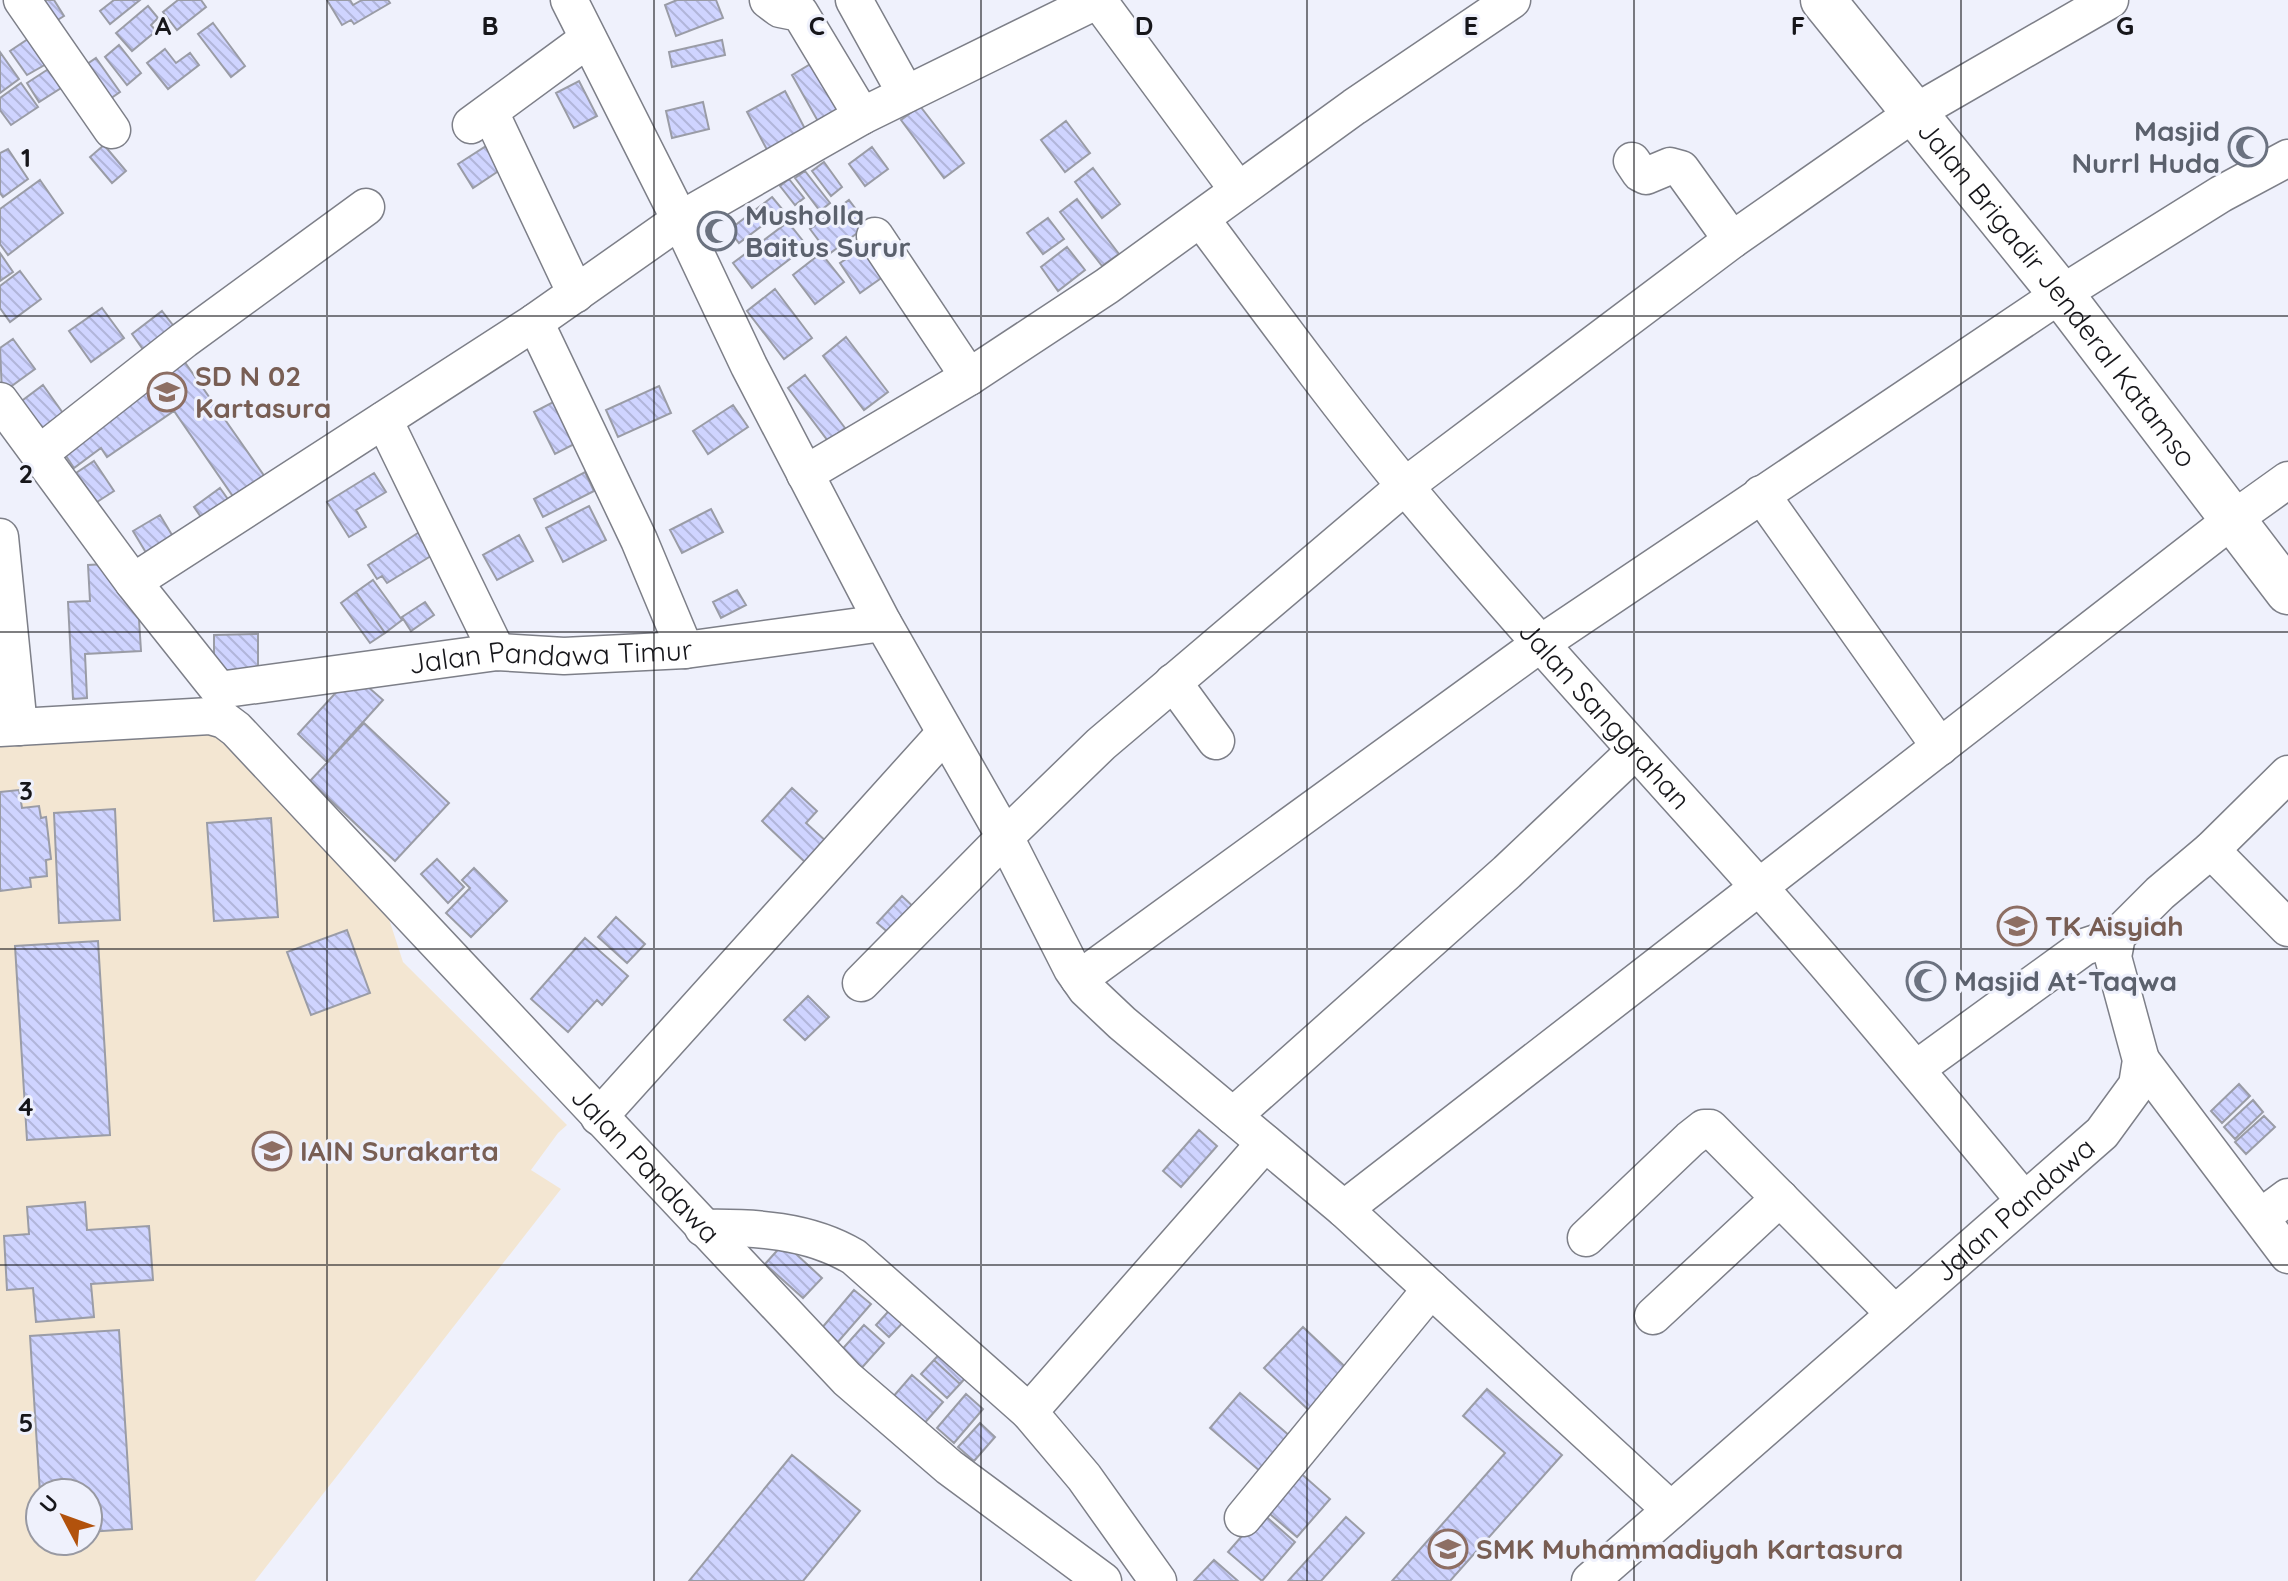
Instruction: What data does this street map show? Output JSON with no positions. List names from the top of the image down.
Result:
{
  "streets": {
    "main road": ["Jalan Brigadir Jenderal Katamso"],
    "street": ["Jalan Pandawa Timur", "Jalan Sanggrahan", "Jalan Pandawa"]
  },
  "crossings": [
    ["Jalan Pandawa Timur", "Jalan Pandawa"],
    ["Jalan Sanggrahan", "Jalan Pandawa"]
  ],
  "places": {
    "mosque": ["Masjid Nurrl Huda", "Musholla Baitus Surur", "Masjid At-Taqwa"],
    "school or university": [
      "SD N 02 Kartasura",
      "TK Aisyiah",
      "IAIN Surakarta",
      "SMK Muhammadiyah Kartasura"
    ]
  },
  "north": "top left",
  "grid": {
    "columns": [
      "A",
      "B",
      "C",
      "D",
      "E",
      "F",
      "G"
    ],
    "rows": [
      "1",
      "2",
      "3",
      "4",
      "5"
    ]
  }
}
